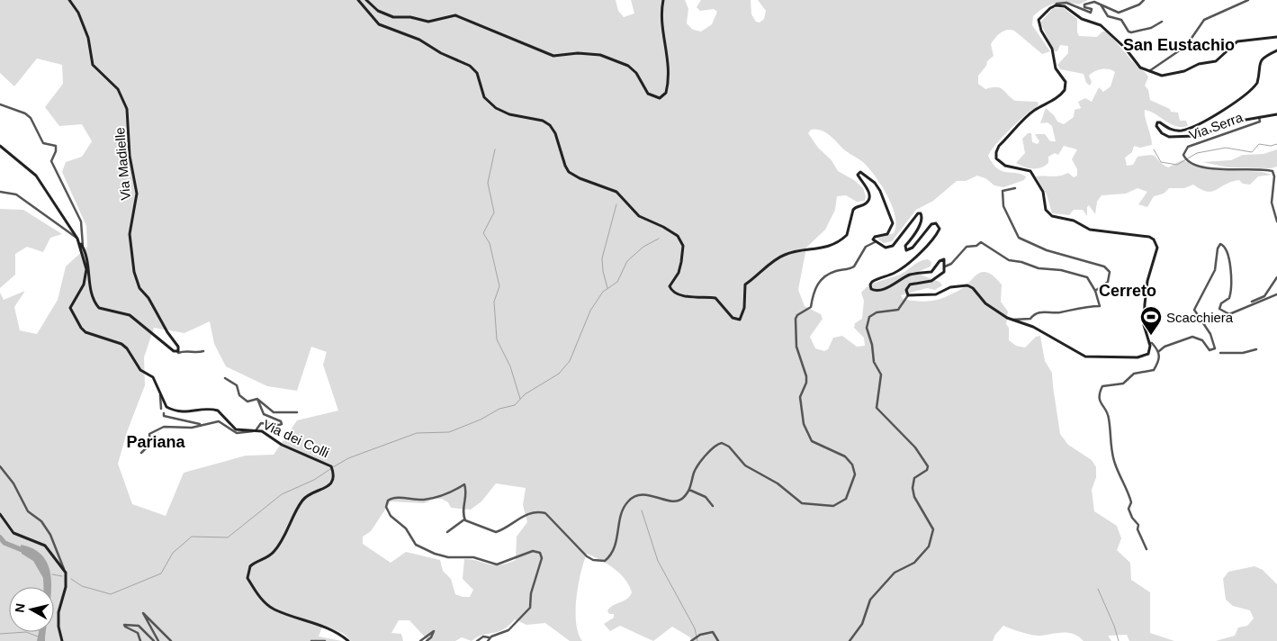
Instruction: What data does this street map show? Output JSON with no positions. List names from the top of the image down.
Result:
{
  "streets": {
    "street": ["Via Serra", "Via Madielle", "Via dei Colli"]
  },
  "districts": ["San Eustachio", "Cerreto", "Pariana"],
  "places": {
    "sports": ["Scacchiera"]
  },
  "north": "left"
}
